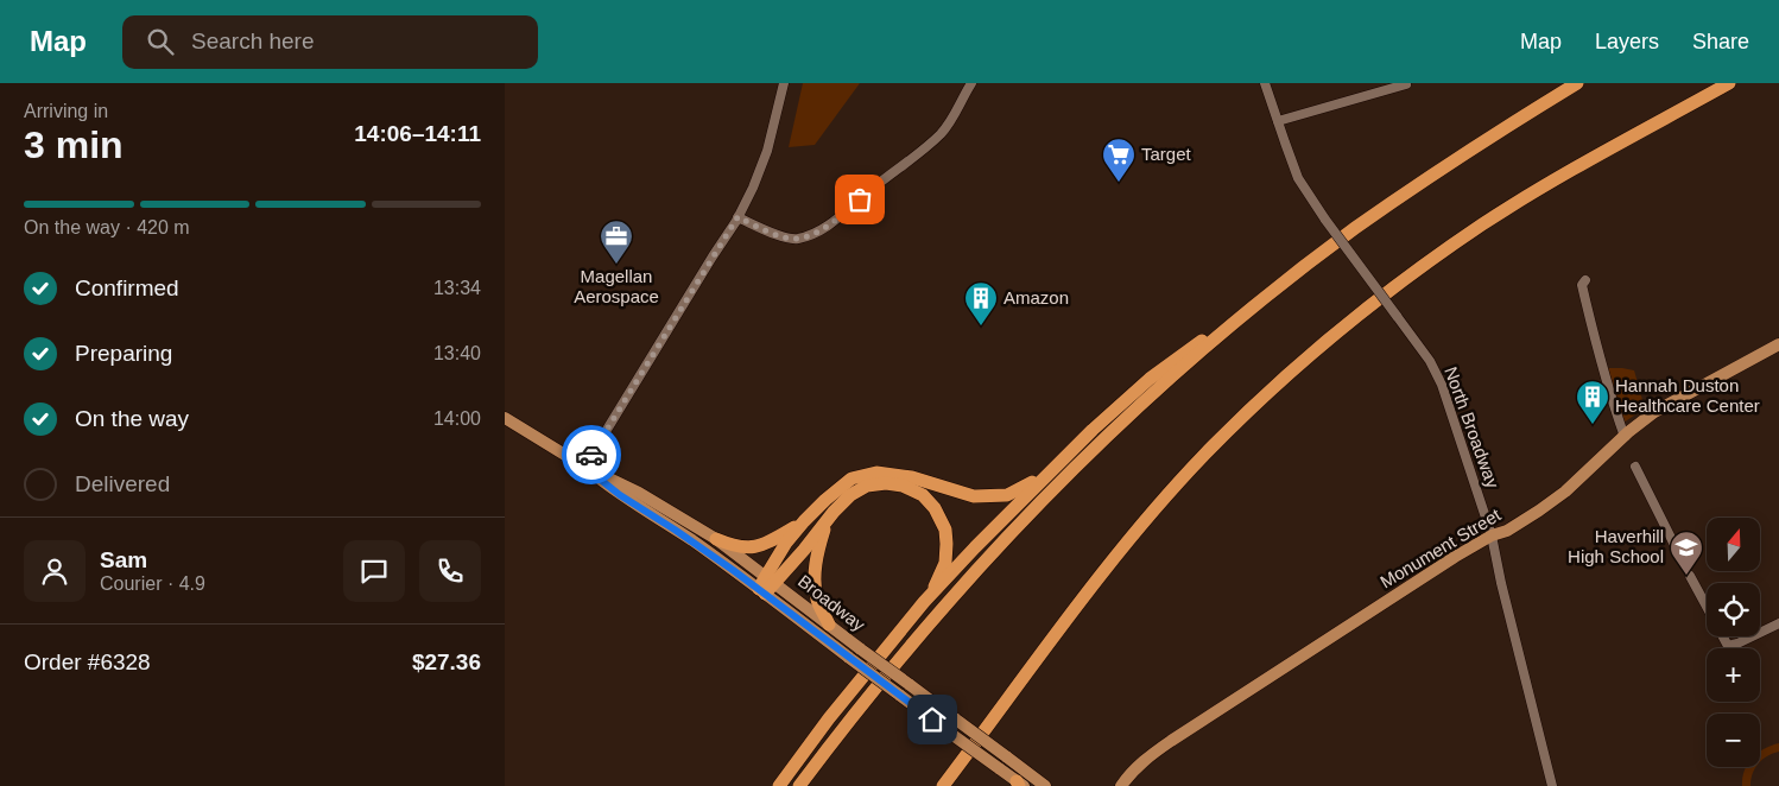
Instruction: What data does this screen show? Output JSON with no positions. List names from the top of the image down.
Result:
{
  "streets": {
    "main road": ["Monument Street", "Broadway"],
    "street": ["North Broadway"]
  },
  "crossings": [
    ["North Broadway", "Monument Street"]
  ],
  "places": {
    "supermarket": ["Target"],
    "office": ["Magellan Aerospace"],
    "building": ["Amazon", "Hannah Duston Healthcare Center"],
    "school or university": ["Haverhill High School"]
  },
  "north": "top",
  "page": {
    "header": "Map",
    "search": "Search here",
    "nav": ["Map", "Layers", "Share"],
    "heading": ["3 min", "Arriving in", "14:06–14:11"],
    "panel": [
      "Sam",
      "Courier · 4.9",
      "Order #6328",
      "$27.36"
    ],
    "bar": "On the way · 420 m",
    "list": [
      ["Confirmed", "13:34"],
      ["Preparing", "13:40"],
      ["On the way", "14:00"],
      "Delivered"
    ],
    "map_buttons": ["+", "−"]
  }
}
